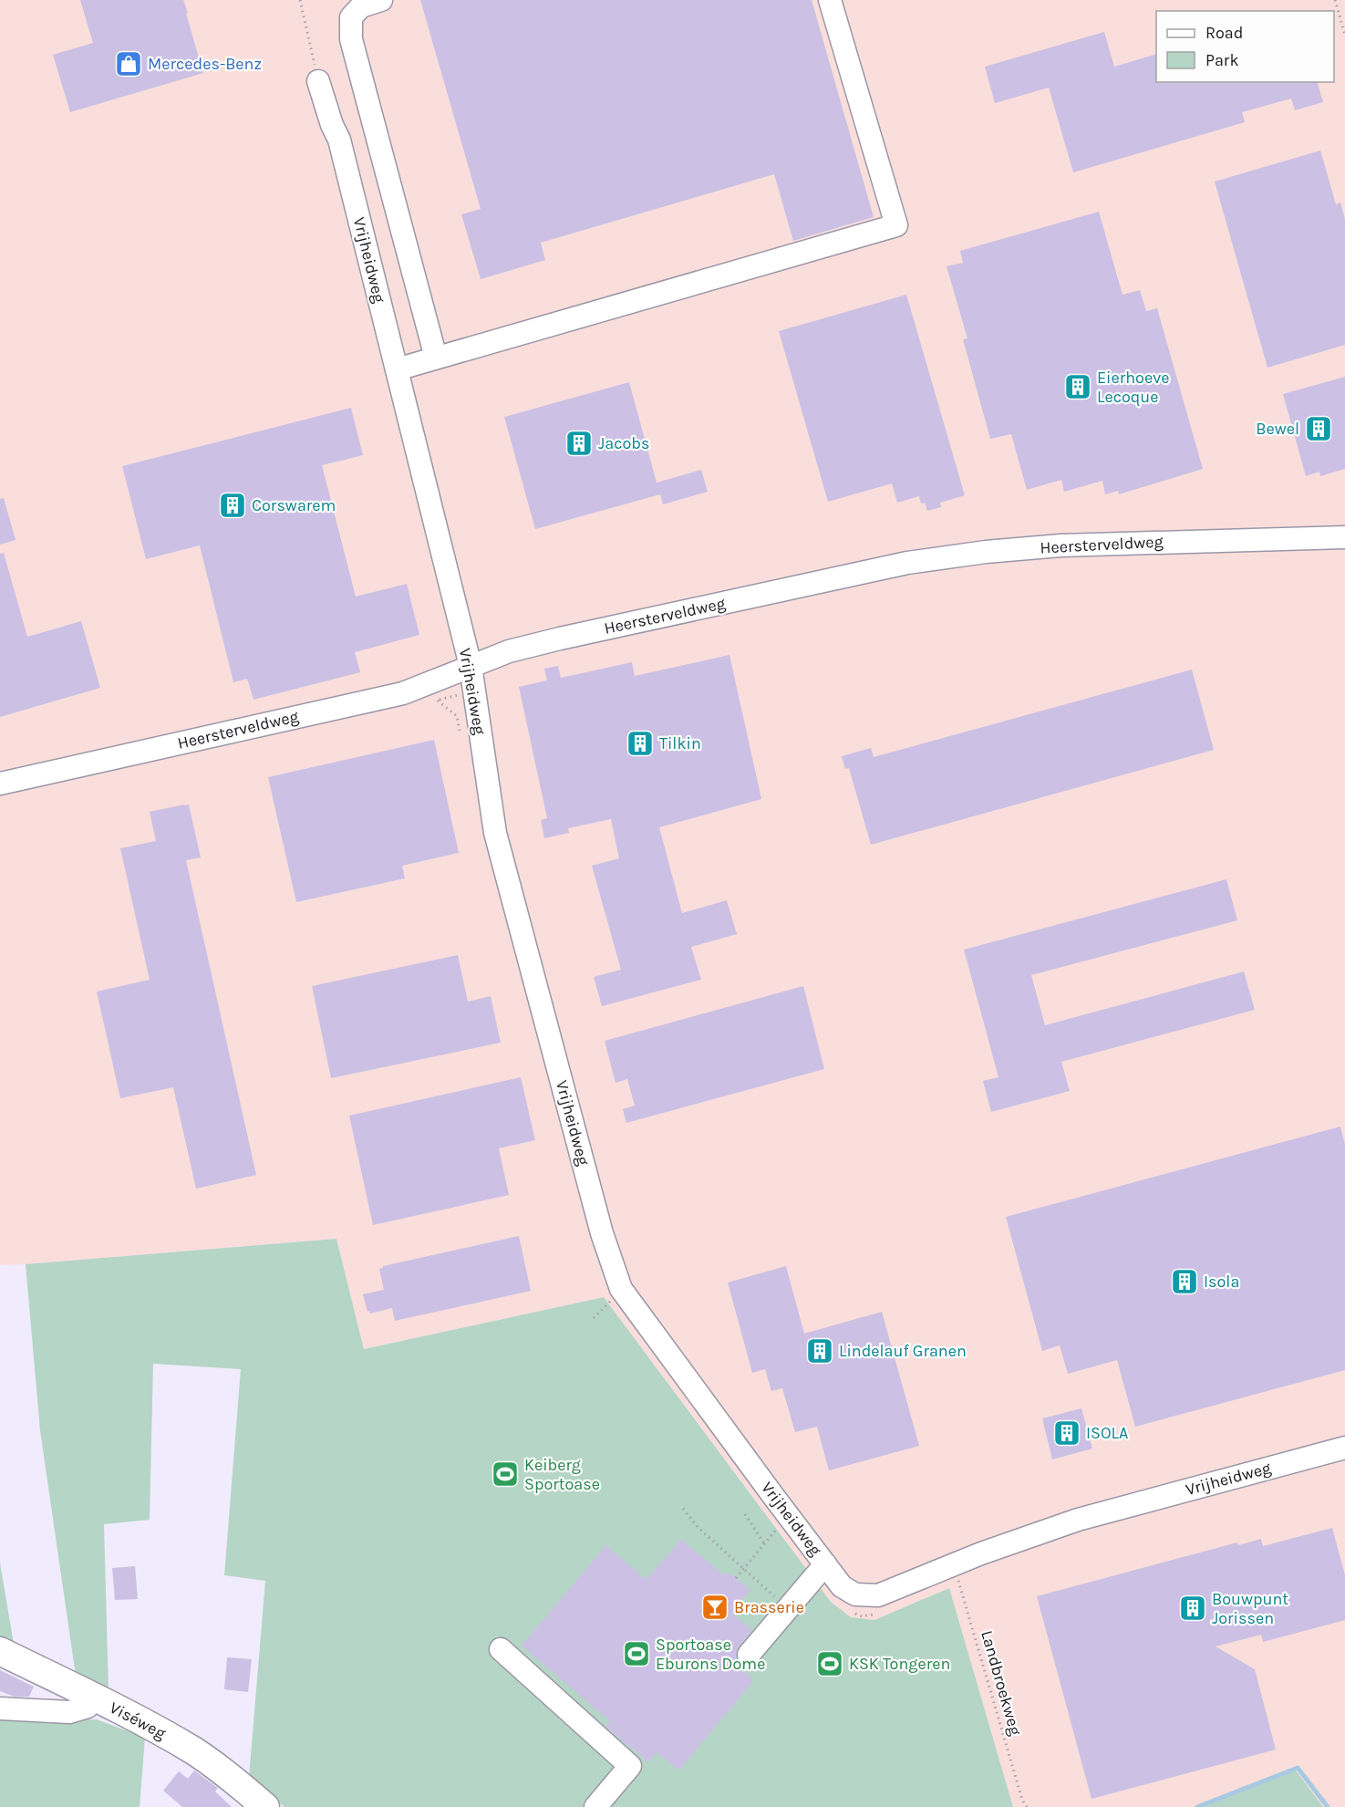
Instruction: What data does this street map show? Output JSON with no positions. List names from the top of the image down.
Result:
{
  "streets": {
    "main road": ["Viséweg"],
    "street": ["Vrijheidweg", "Heersterveldweg"],
    "path": ["Landbroekweg"]
  },
  "crossings": [
    ["Vrijheidweg", "Heersterveldweg"],
    ["Vrijheidweg", "Landbroekweg"]
  ],
  "places": {
    "shop": ["Mercedes-Benz"],
    "building": [
      "Eierhoeve Lecoque",
      "Bewel",
      "Jacobs",
      "Corswarem",
      "Tilkin",
      "Isola",
      "Lindelauf Granen",
      "ISOLA",
      "Bouwpunt Jorissen"
    ],
    "sports": ["Keiberg Sportoase", "Sportoase Eburons Dome", "KSK Tongeren"],
    "bar": ["Brasserie"]
  },
  "legend": ["Road", "Park"]
}
